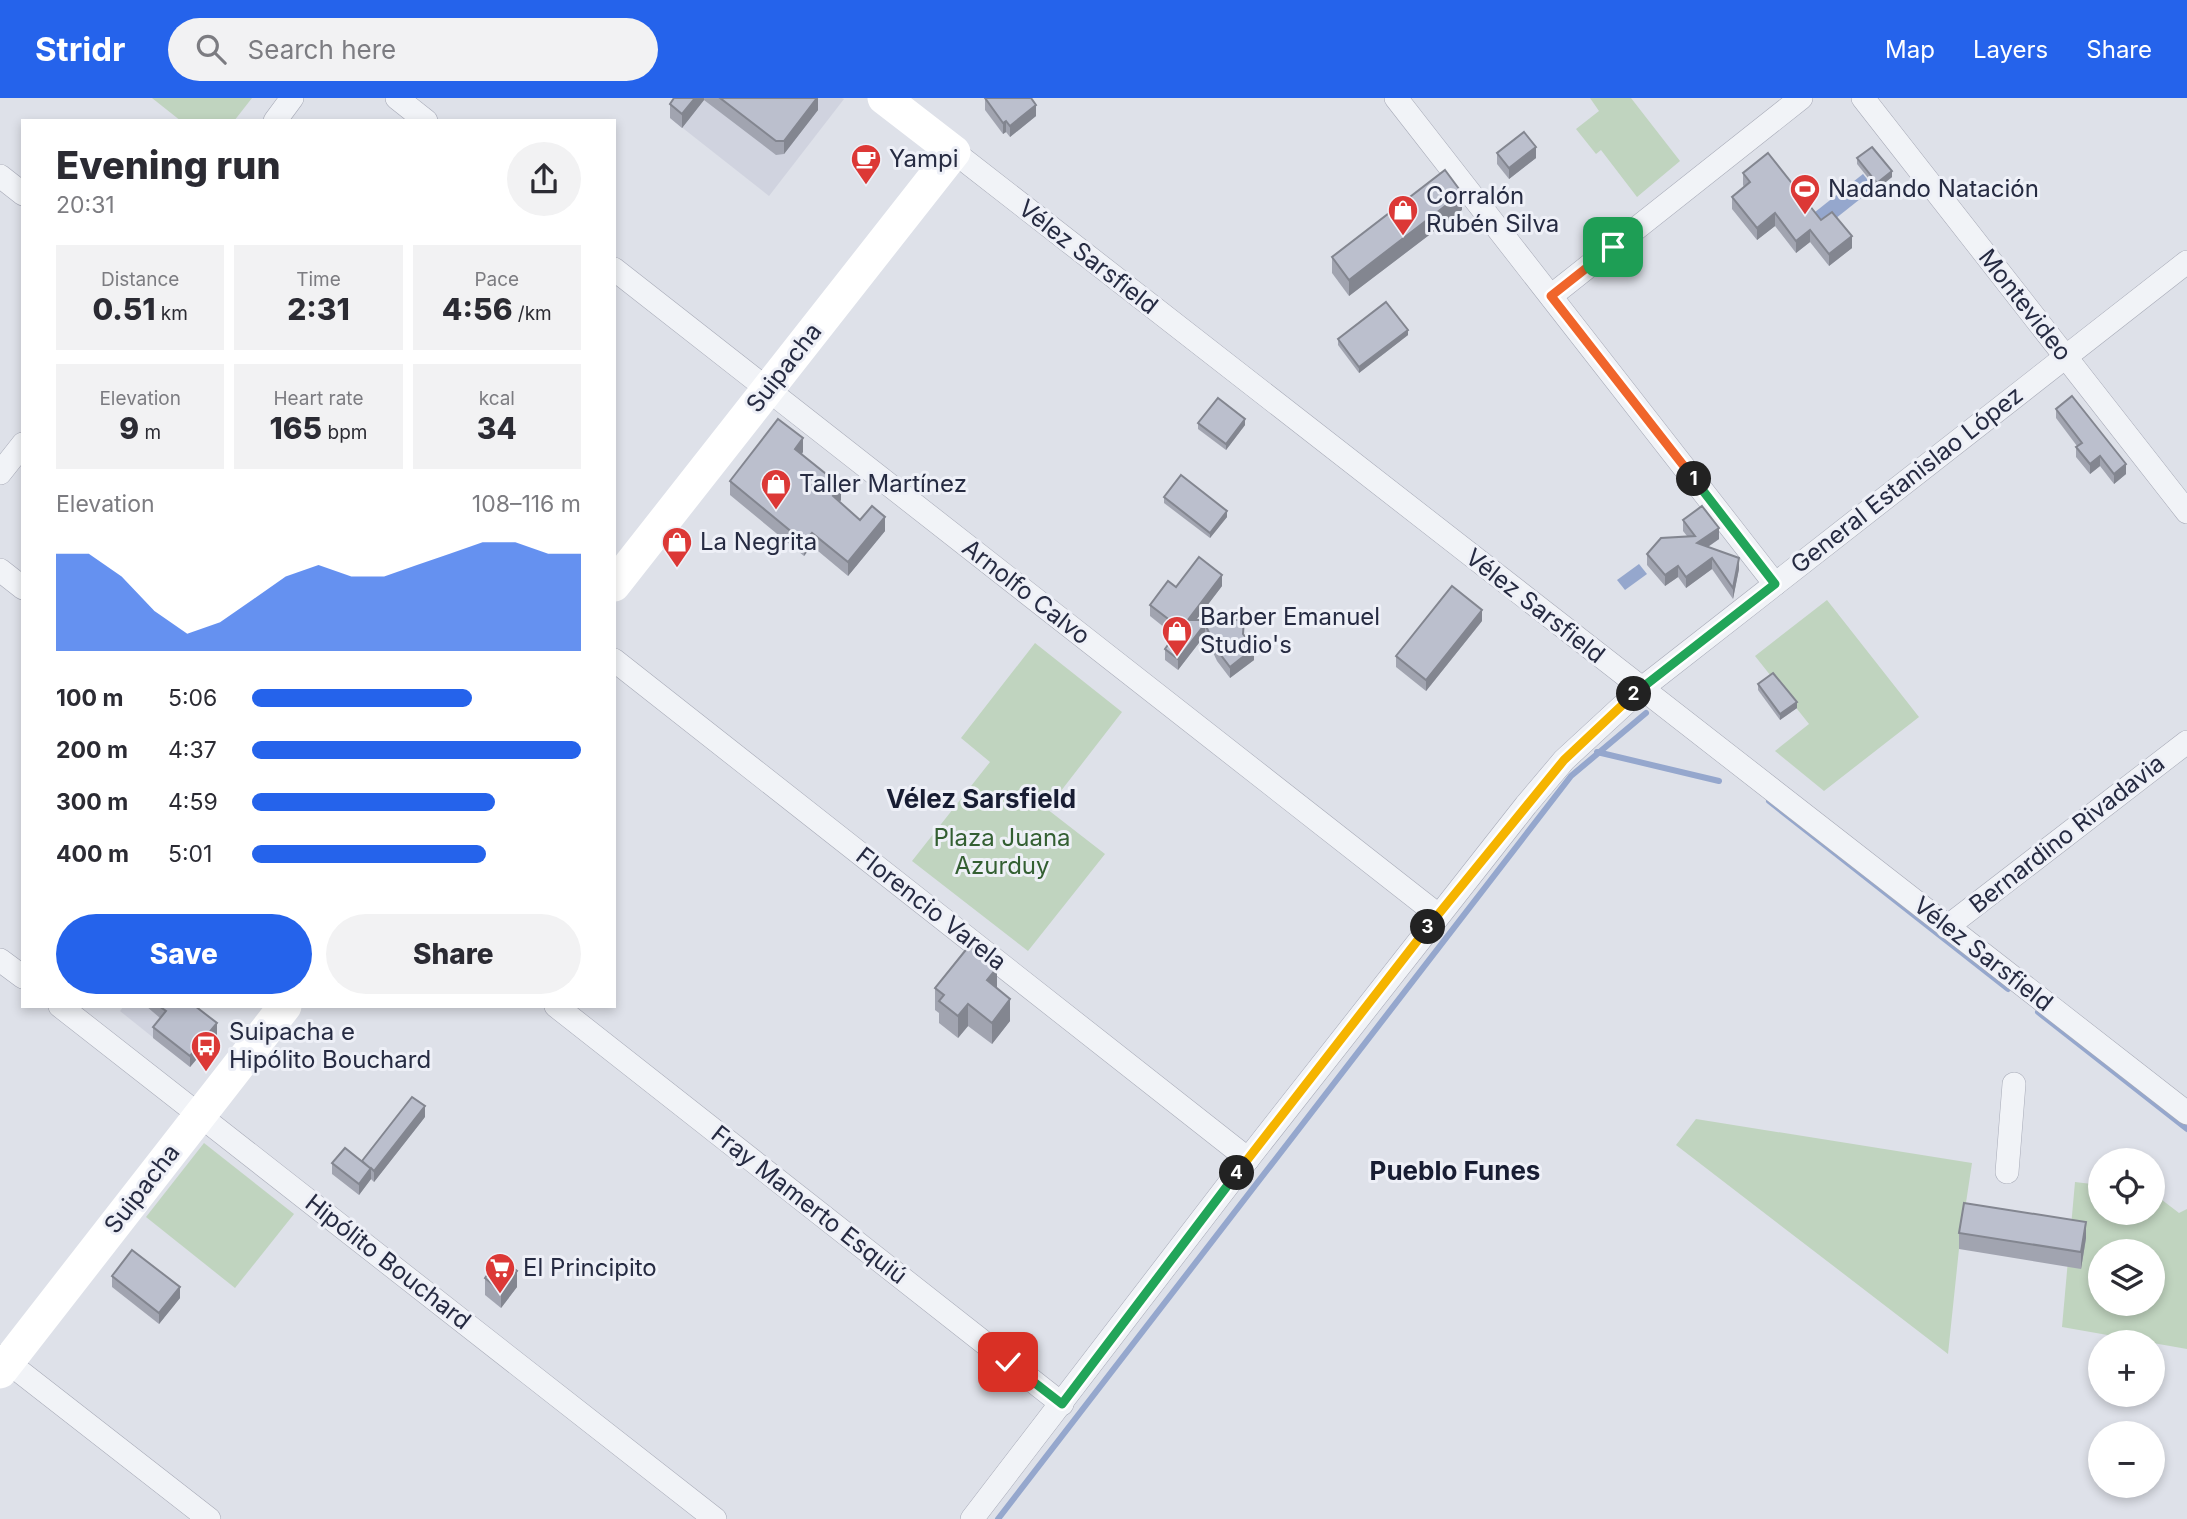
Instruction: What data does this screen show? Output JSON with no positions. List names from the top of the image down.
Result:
{
  "streets": {
    "main road": ["Vélez Sarsfield", "Suipacha"],
    "street": [
      "Montevideo",
      "General Estanislao López",
      "Arnolfo Calvo",
      "Bernardino Rivadavia",
      "Florencio Varela",
      "Fray Mamerto Esquiú",
      "Hipólito Bouchard"
    ]
  },
  "crossings": [
    ["Vélez Sarsfield", "Suipacha"],
    ["Vélez Sarsfield", "General Estanislao López"],
    ["Vélez Sarsfield", "Bernardino Rivadavia"],
    ["Montevideo", "General Estanislao López"],
    ["Suipacha", "Arnolfo Calvo"],
    ["Suipacha", "Hipólito Bouchard"],
    ["General Estanislao López", "Arnolfo Calvo"],
    ["General Estanislao López", "Florencio Varela"],
    ["General Estanislao López", "Fray Mamerto Esquiú"]
  ],
  "districts": ["Vélez Sarsfield", "Pueblo Funes"],
  "parks": ["Plaza Juana Azurduy"],
  "places": {
    "cafe": ["Yampi"],
    "sports": ["Nadando Natación"],
    "shop": [
      "Corralón Rubén Silva",
      "Taller Martínez",
      "La Negrita",
      "Barber Emanuel Studio's"
    ],
    "bus stop": ["Suipacha e Hipólito Bouchard"],
    "supermarket": ["El Principito"]
  },
  "page": {
    "header": "Stridr",
    "search": "Search here",
    "nav": ["Map", "Layers", "Share"],
    "heading": ["Evening run", "20:31"],
    "stats": [
      ["Distance", "0.51 km"],
      ["Time", "2:31"],
      ["Pace", "4:56 /km"],
      ["Elevation", "9 m"],
      ["Heart rate", "165 bpm"],
      ["kcal", "34"]
    ],
    "pins": [
      "1",
      "2",
      "3",
      "4"
    ],
    "chart": ["Elevation", "108–116 m"],
    "list": [
      {
        "name": "100 m",
        "note": "5:06"
      },
      {
        "name": "200 m",
        "note": "4:37"
      },
      {
        "name": "300 m",
        "note": "4:59"
      },
      {
        "name": "400 m",
        "note": "5:01"
      }
    ],
    "buttons": ["Save", "Share"],
    "map_buttons": ["+", "−"]
  }
}
